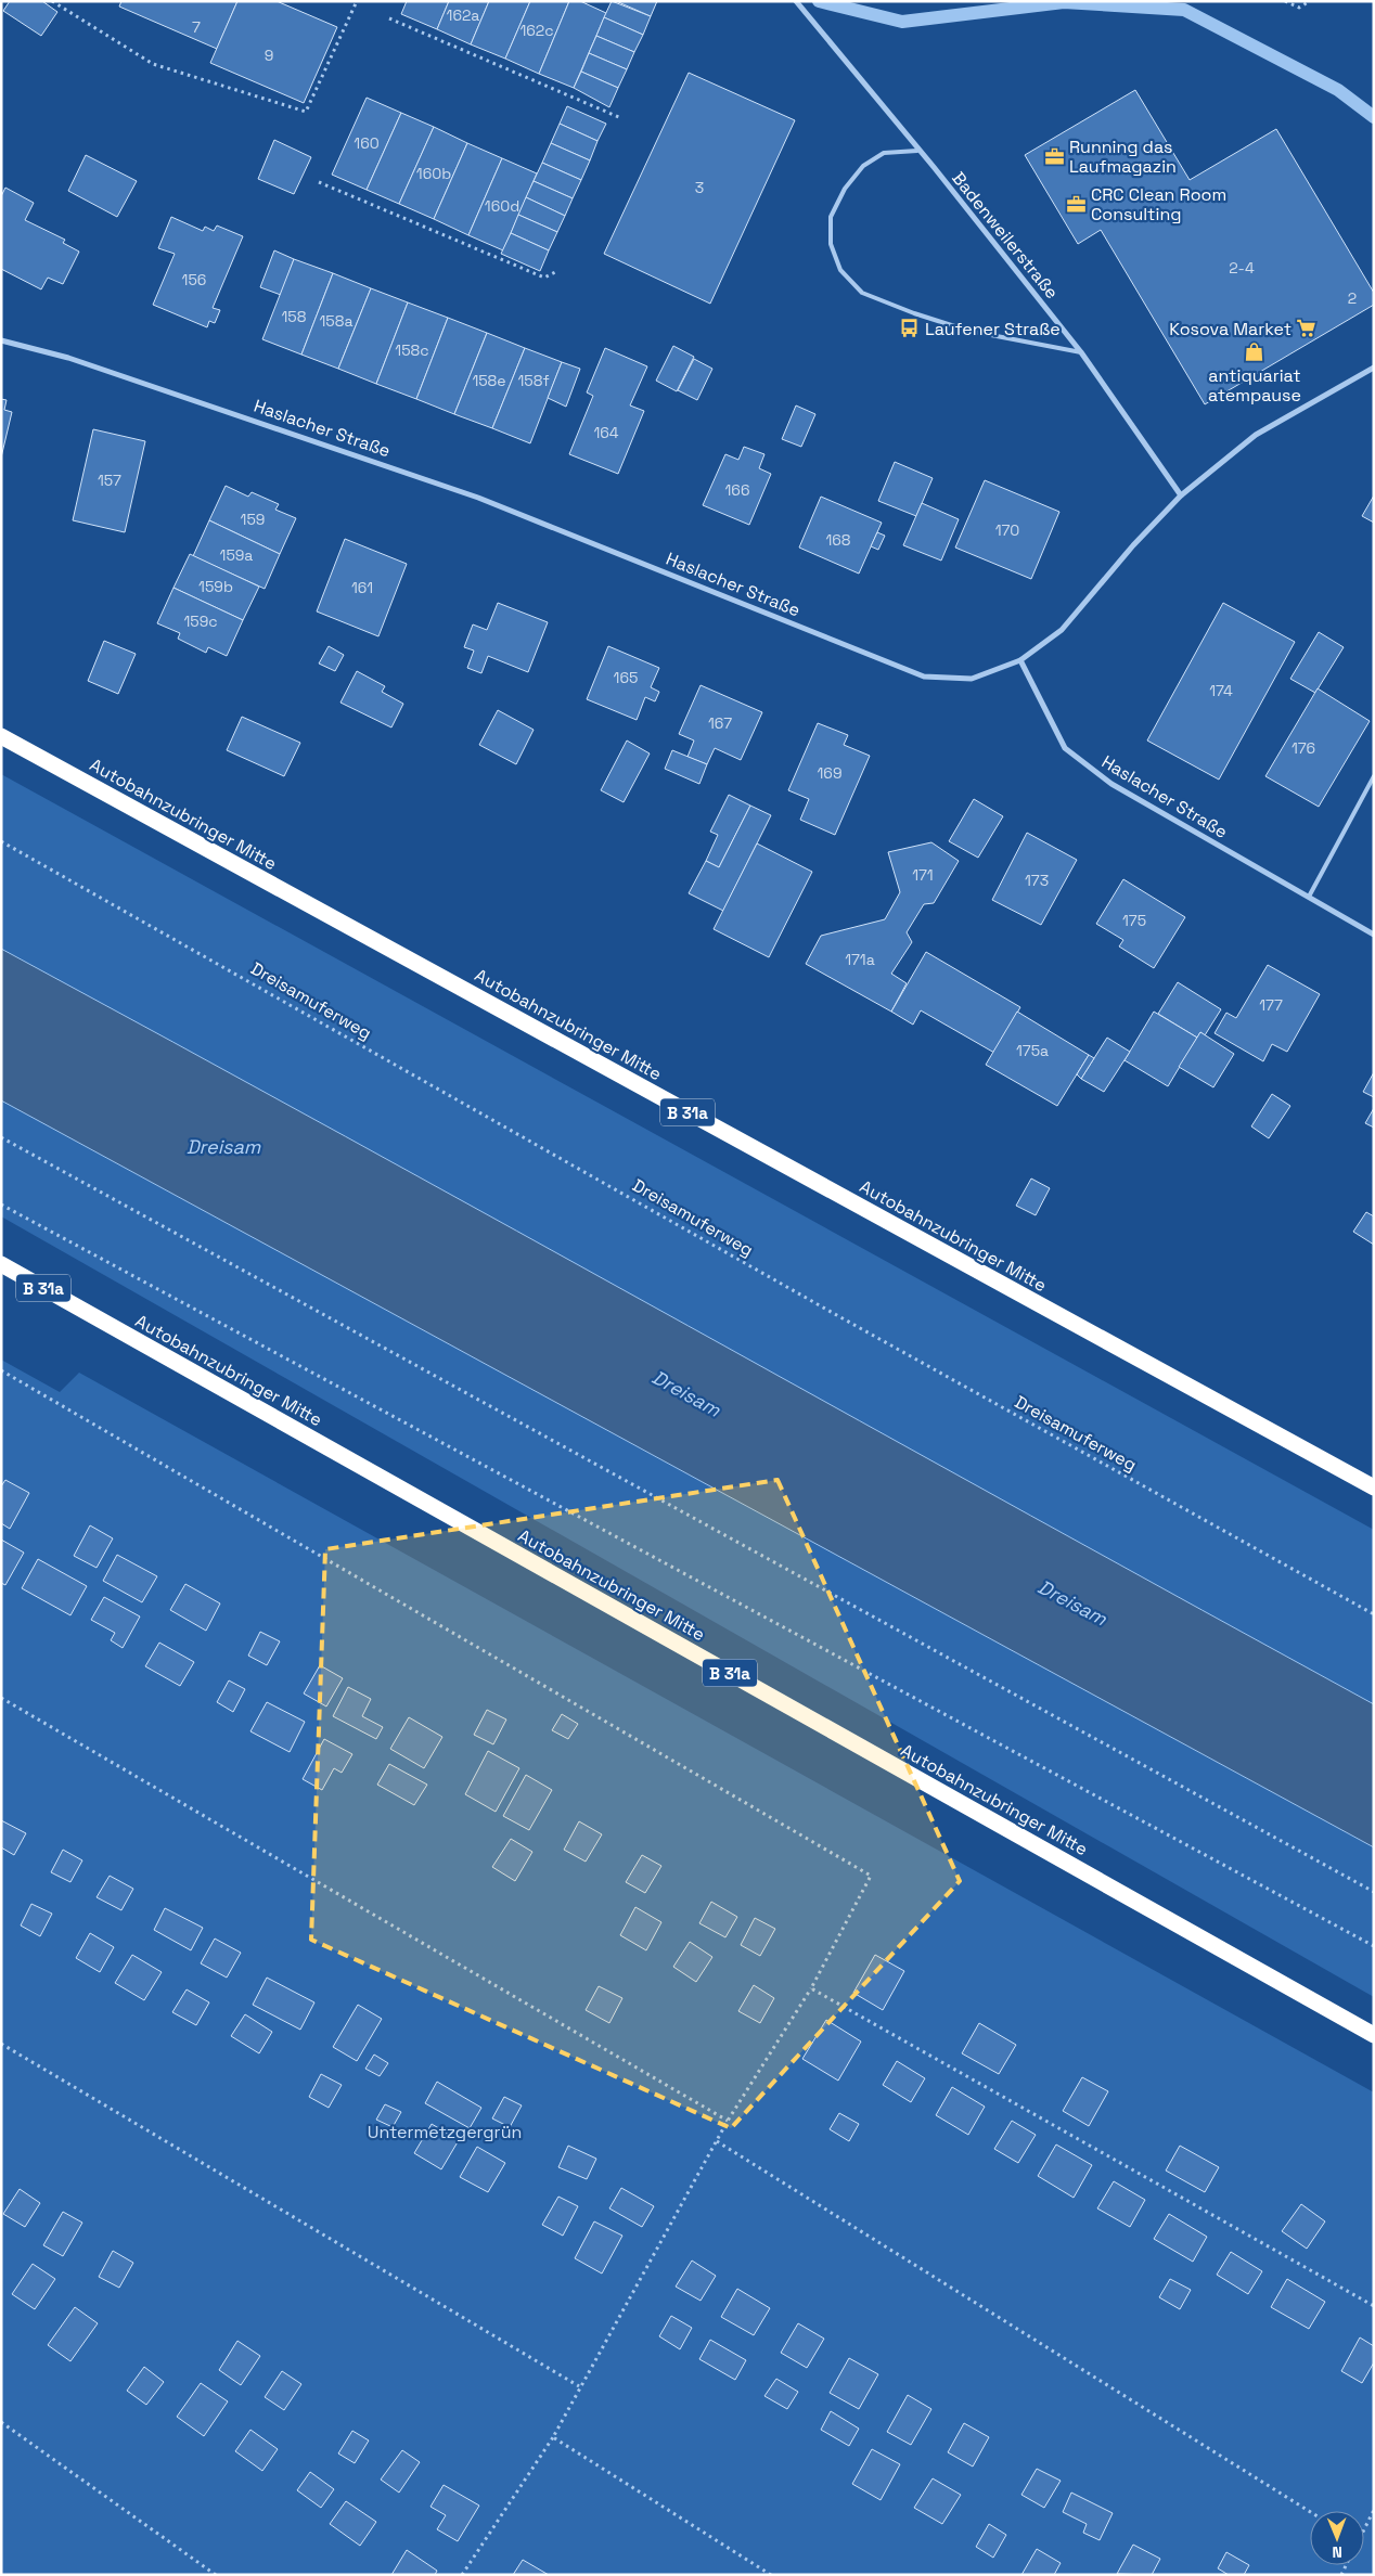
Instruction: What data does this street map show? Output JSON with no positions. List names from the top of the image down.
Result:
{
  "streets": {
    "highway": ["Autobahnzubringer Mitte", "B 31a"],
    "street": ["Badenweilerstraße", "Haslacher Straße"],
    "path": ["Dreisamuferweg"]
  },
  "water": ["Dreisam"],
  "parks": ["Untermetzgergrün"],
  "places": {
    "office": ["Running das Laufmagazin", "CRC Clean Room Consulting"],
    "bus stop": ["Laufener Straße"],
    "supermarket": ["Kosova Market"],
    "shop": ["antiquariat atempause"]
  },
  "house_numbers": [
    "162a",
    "7",
    "162c",
    "9",
    "160",
    "160b",
    "3",
    "160d",
    "2-4",
    "156",
    "2",
    "158",
    "158a",
    "158c",
    "158e",
    "158f",
    "164",
    "157",
    "166",
    "159",
    "170",
    "168",
    "159a",
    "159b",
    "161",
    "159c",
    "165",
    "174",
    "167",
    "176",
    "169",
    "171",
    "173",
    "175",
    "171a",
    "177",
    "175a"
  ],
  "north": "bottom"
}
